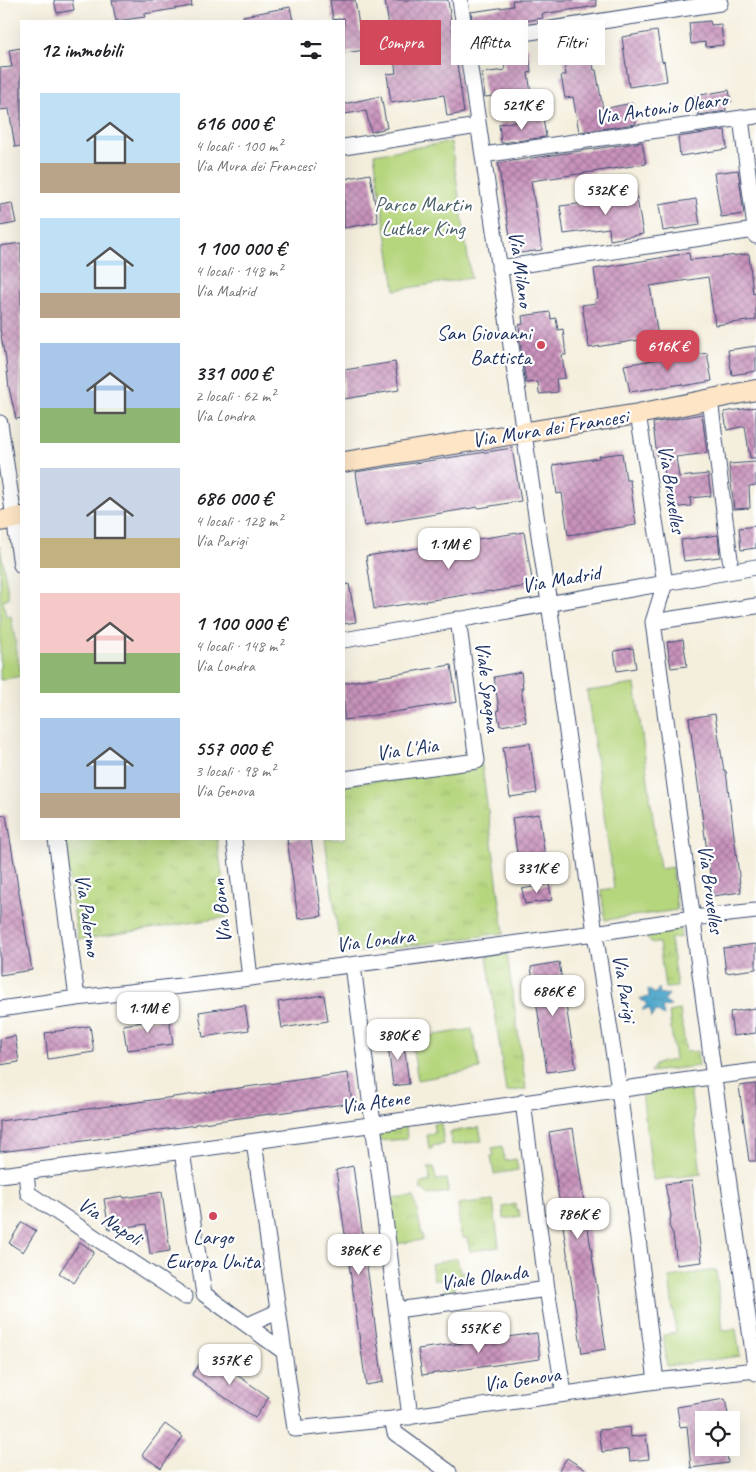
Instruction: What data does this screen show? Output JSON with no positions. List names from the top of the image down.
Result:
{
  "streets": {
    "street": [
      "Via Antonio Olearo",
      "Via Milano",
      "Via Mura dei Francesi",
      "Via Bruxelles",
      "Via Madrid",
      "Viale Spagna",
      "Via L'Aia",
      "Via Bonn",
      "Via Palermo",
      "Via Londra",
      "Via Parigi",
      "Via Atene",
      "Via Napoli",
      "Viale Olanda",
      "Via Genova"
    ]
  },
  "crossings": [
    ["Via Antonio Olearo", "Via Milano"],
    ["Via Milano", "Via Mura dei Francesi"],
    ["Via Milano", "Via Madrid"],
    ["Via Milano", "Via Parigi"],
    ["Via Mura dei Francesi", "Via Bruxelles"],
    ["Via Bruxelles", "Via Madrid"],
    ["Via Bruxelles", "Via Londra"],
    ["Via Bruxelles", "Via Atene"],
    ["Via Bruxelles", "Via Genova"],
    ["Via Madrid", "Viale Spagna"],
    ["Via Madrid", "Via Parigi"],
    ["Viale Spagna", "Via L'Aia"],
    ["Via Bonn", "Via Londra"],
    ["Via Palermo", "Via Londra"],
    ["Via Londra", "Via Parigi"],
    ["Via Parigi", "Via Atene"],
    ["Via Parigi", "Via Genova"],
    ["Via Atene", "Via Napoli"]
  ],
  "parks": ["Parco Martin Luther King"],
  "places": ["San Giovanni Battista", "Largo Europa Unita"],
  "page": {
    "chip": ["Compra", "Affitta", "Filtri"],
    "heading": "12 immobili",
    "list": [
      {
        "name": "616 000 €",
        "note": "4 locali · 100 m² · Via Mura dei Francesi"
      },
      {
        "name": "1 100 000 €",
        "note": "4 locali · 148 m² · Via Madrid"
      },
      {
        "name": "331 000 €",
        "note": "2 locali · 62 m² · Via Londra"
      },
      {
        "name": "686 000 €",
        "note": "4 locali · 128 m² · Via Parigi"
      },
      {
        "name": "1 100 000 €",
        "note": "4 locali · 148 m² · Via Londra"
      },
      {
        "name": "557 000 €",
        "note": "3 locali · 98 m² · Via Genova"
      }
    ],
    "price": [
      "521K €",
      "532K €",
      "616K €",
      "1.1M €",
      "331K €",
      "686K €",
      "1.1M €",
      "380K €",
      "786K €",
      "386K €",
      "557K €",
      "357K €"
    ]
  }
}
